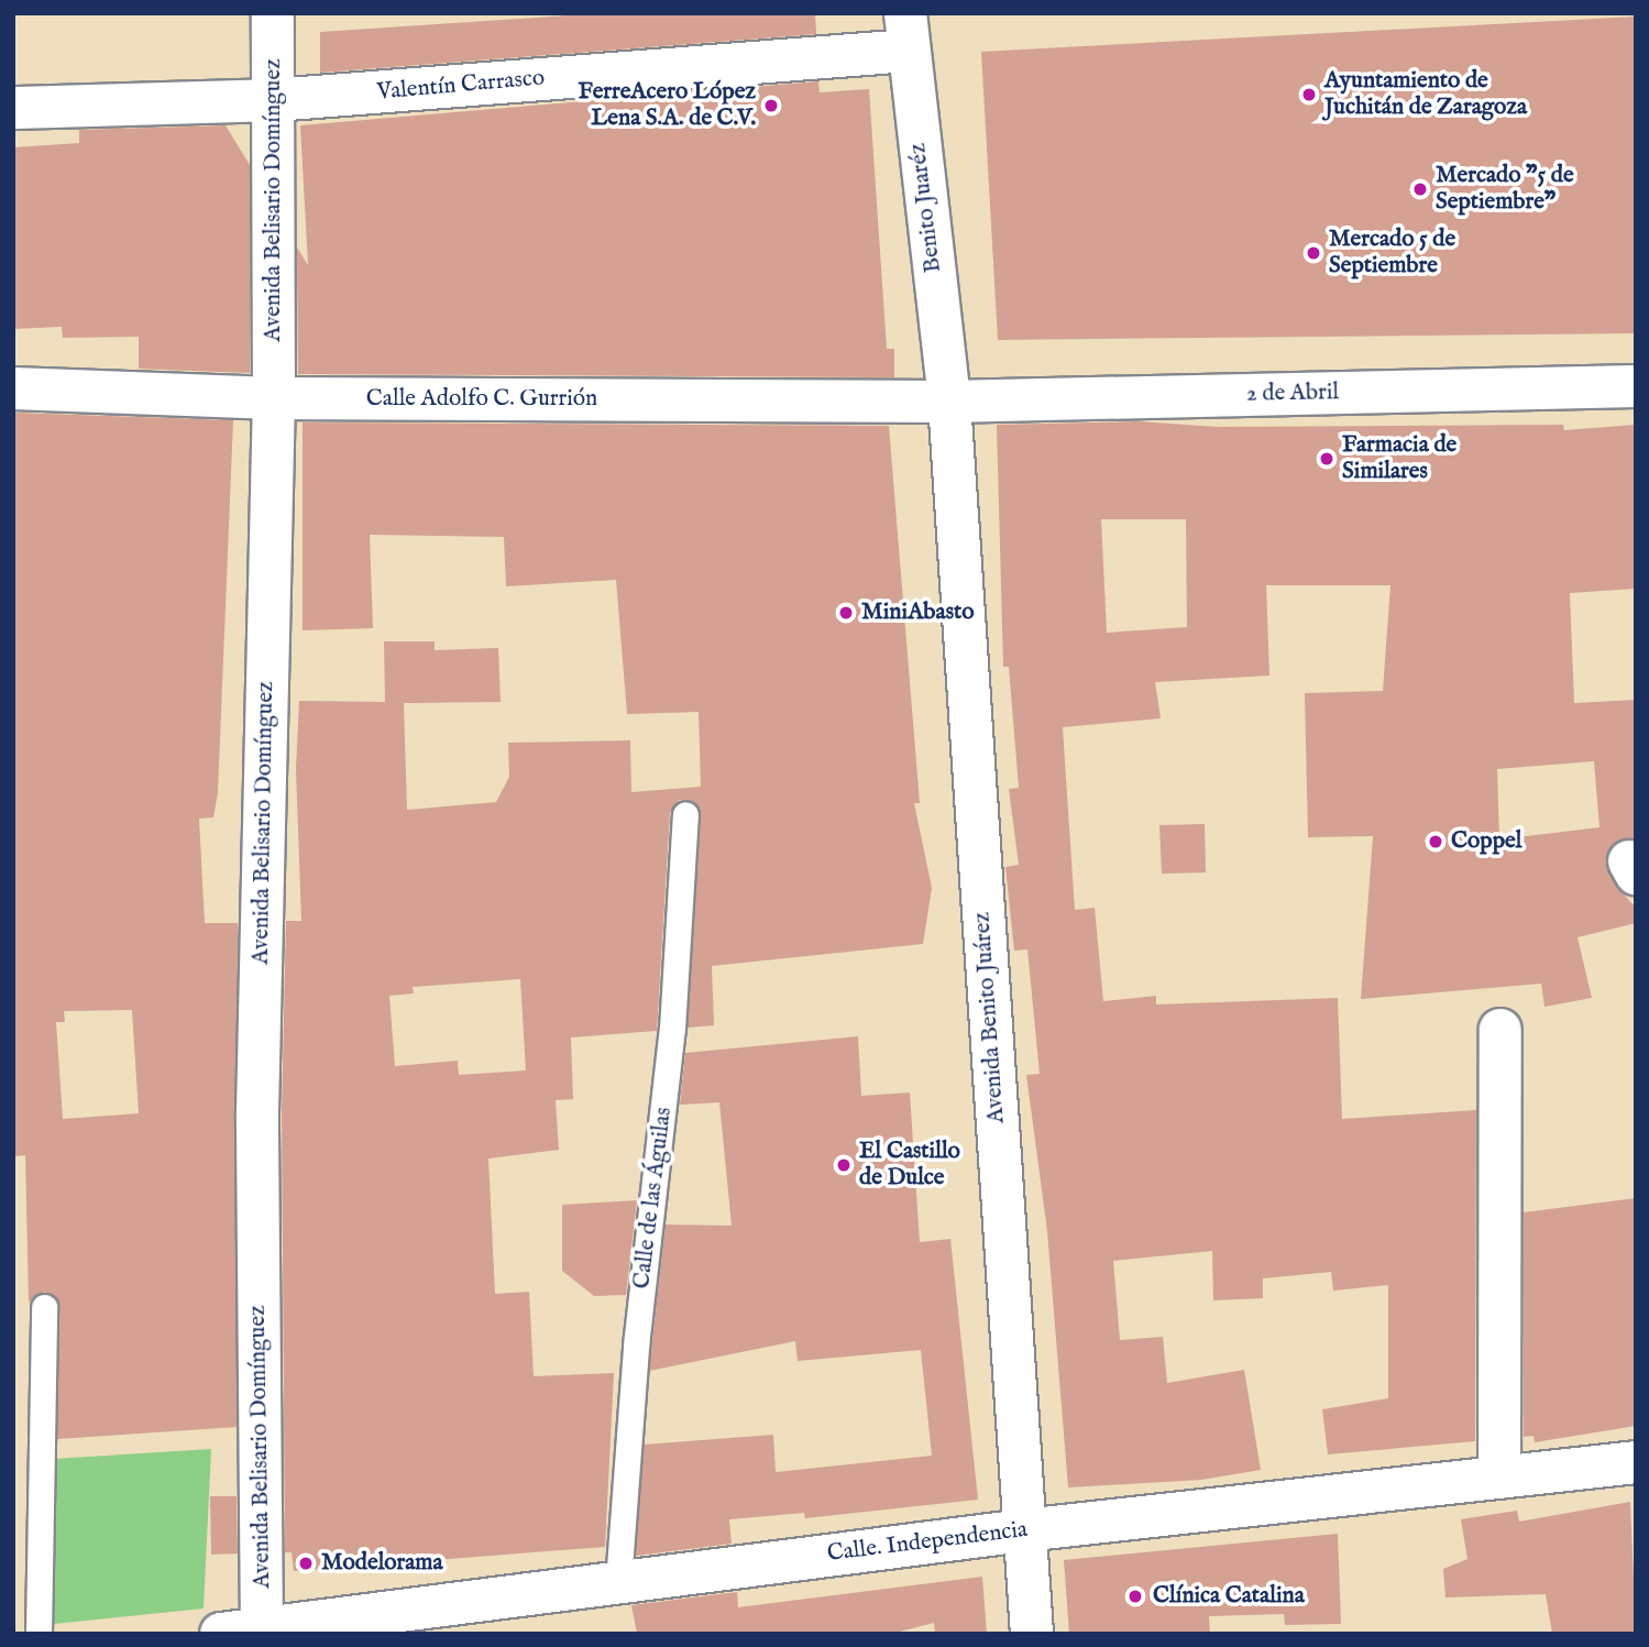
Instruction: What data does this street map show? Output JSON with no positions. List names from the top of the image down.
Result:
{
  "streets": {
    "street": [
      "Valentín Carrasco",
      "Avenida Belisario Domínguez",
      "Benito Juaréz",
      "2 de Abril",
      "Calle Adolfo C. Gurrión",
      "Avenida Benito Juárez",
      "Calle. Independencia"
    ],
    "lane": ["Calle de las Águilas"]
  },
  "crossings": [
    ["Valentín Carrasco", "Avenida Belisario Domínguez"],
    ["Valentín Carrasco", "Benito Juaréz"],
    ["Avenida Belisario Domínguez", "Calle Adolfo C. Gurrión"],
    ["Avenida Belisario Domínguez", "Calle. Independencia"],
    ["Benito Juaréz", "2 de Abril"],
    ["Benito Juaréz", "Calle Adolfo C. Gurrión"],
    ["Benito Juaréz", "Avenida Benito Juárez"],
    ["2 de Abril", "Calle Adolfo C. Gurrión"],
    ["2 de Abril", "Avenida Benito Juárez"],
    ["Calle Adolfo C. Gurrión", "Avenida Benito Juárez"],
    ["Avenida Benito Juárez", "Calle. Independencia"],
    ["Calle de las Águilas", "Calle. Independencia"]
  ],
  "places": [
    "Ayuntamiento de Juchitán de Zaragoza",
    "FerreAcero López Lena S.A. de C.V.",
    "Mercado \"5 de Septiembre\"",
    "Mercado 5 de Septiembre",
    "Farmacia de Similares",
    "MiniAbasto",
    "Coppel",
    "El Castillo de Dulce",
    "Modelorama",
    "Clínica Catalina"
  ]
}
